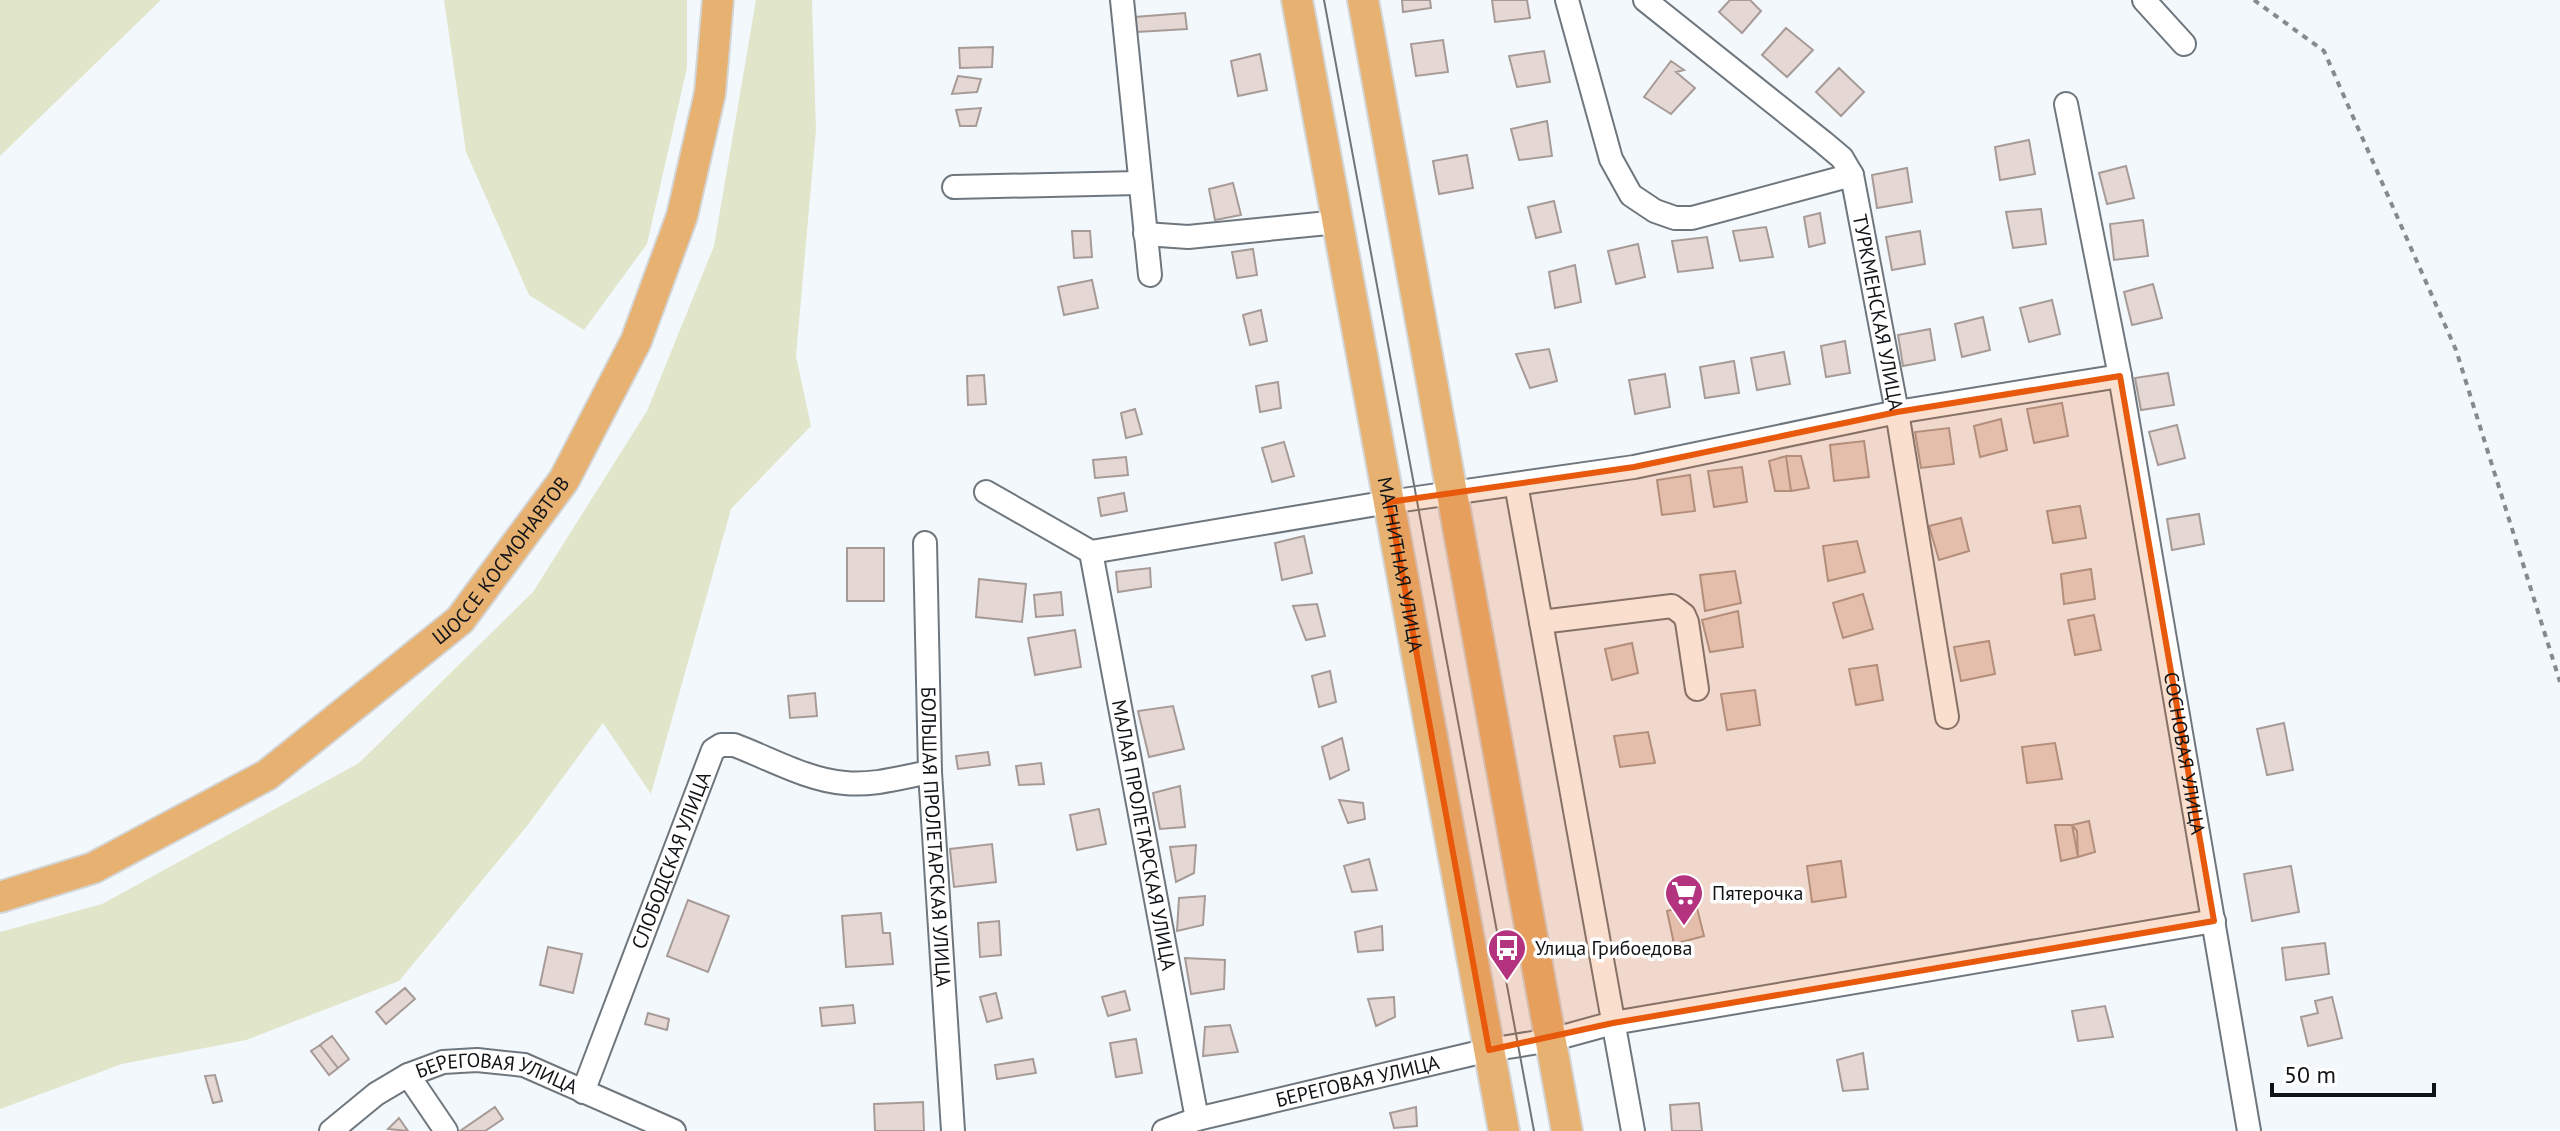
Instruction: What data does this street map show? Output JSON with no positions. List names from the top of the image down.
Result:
{
  "streets": {
    "main road": ["ШОССЕ КОСМОНАВТОВ", "МАГНИТНАЯ УЛИЦА"],
    "street": [
      "ТУРКМЕНСКАЯ УЛИЦА",
      "СОСНОВАЯ УЛИЦА",
      "МАЛАЯ ПРОЛЕТАРСКАЯ УЛИЦА",
      "БОЛЬШАЯ ПРОЛЕТАРСКАЯ УЛИЦА",
      "СЛОБОДСКАЯ УЛИЦА",
      "БЕРЕГОВАЯ УЛИЦА"
    ]
  },
  "crossings": [
    ["МАГНИТНАЯ УЛИЦА", "БЕРЕГОВАЯ УЛИЦА"],
    ["СОСНОВАЯ УЛИЦА", "БЕРЕГОВАЯ УЛИЦА"],
    ["МАЛАЯ ПРОЛЕТАРСКАЯ УЛИЦА", "БЕРЕГОВАЯ УЛИЦА"],
    ["БОЛЬШАЯ ПРОЛЕТАРСКАЯ УЛИЦА", "СЛОБОДСКАЯ УЛИЦА"],
    ["СЛОБОДСКАЯ УЛИЦА", "БЕРЕГОВАЯ УЛИЦА"]
  ],
  "places": {
    "supermarket": ["Пятерочка"],
    "bus stop": ["Улица Грибоедова"]
  },
  "scale_bar": "50 m"
}
